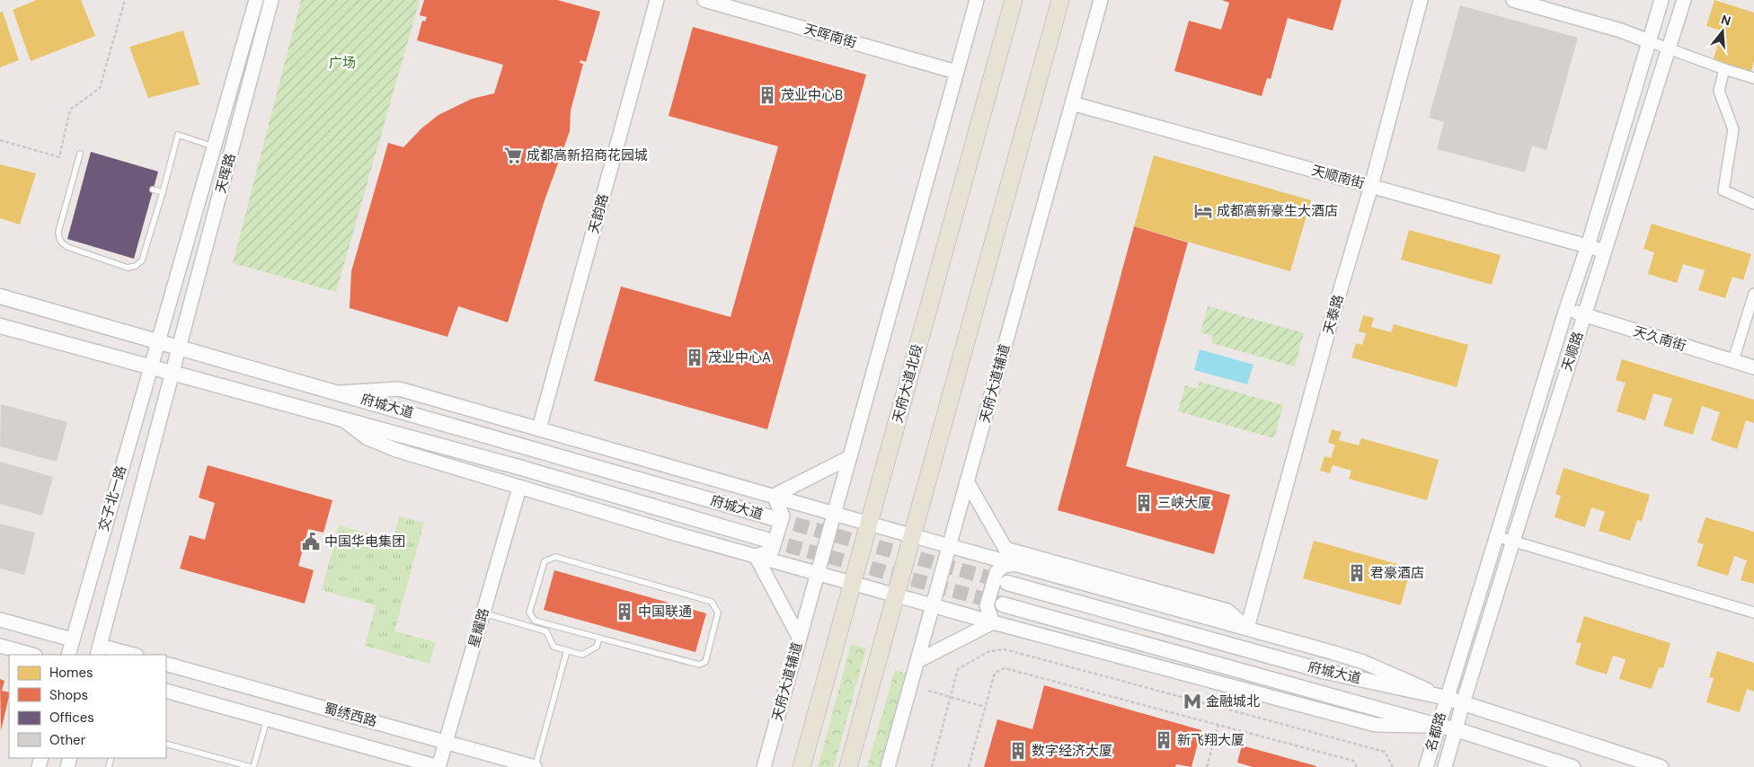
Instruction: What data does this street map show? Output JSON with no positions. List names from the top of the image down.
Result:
{
  "streets": {
    "main road": ["天府大道北段", "府城大道"],
    "street": [
      "天晖南街",
      "天晖路",
      "天顺南街",
      "天韵路",
      "天泰路",
      "天久南街",
      "天顺路",
      "天府大道辅道",
      "交子北一路",
      "星耀路",
      "蜀绣西路",
      "名都路"
    ]
  },
  "crossings": [
    ["天晖南街", "天府大道辅道"],
    ["天晖路", "府城大道"],
    ["天晖路", "交子北一路"],
    ["天顺南街", "天泰路"],
    ["天顺南街", "天顺路"],
    ["天顺南街", "天府大道辅道"],
    ["天久南街", "天顺路"],
    ["天顺路", "府城大道"],
    ["天顺路", "名都路"],
    ["府城大道", "交子北一路"],
    ["府城大道", "名都路"],
    ["星耀路", "蜀绣西路"]
  ],
  "parks": ["广场"],
  "places": {
    "building": [
      "茂业中心B",
      "茂业中心A",
      "三峡大厦",
      "君豪酒店",
      "中国联通",
      "新飞翔大厦",
      "数字经济大厦"
    ],
    "supermarket": ["成都高新招商花园城"],
    "hotel": ["成都高新豪生大酒店"],
    "public building": ["中国华电集团"],
    "metro station": ["金融城北"]
  },
  "legend": [
    "Homes",
    "Shops",
    "Offices",
    "Other"
  ],
  "north": "top"
}
